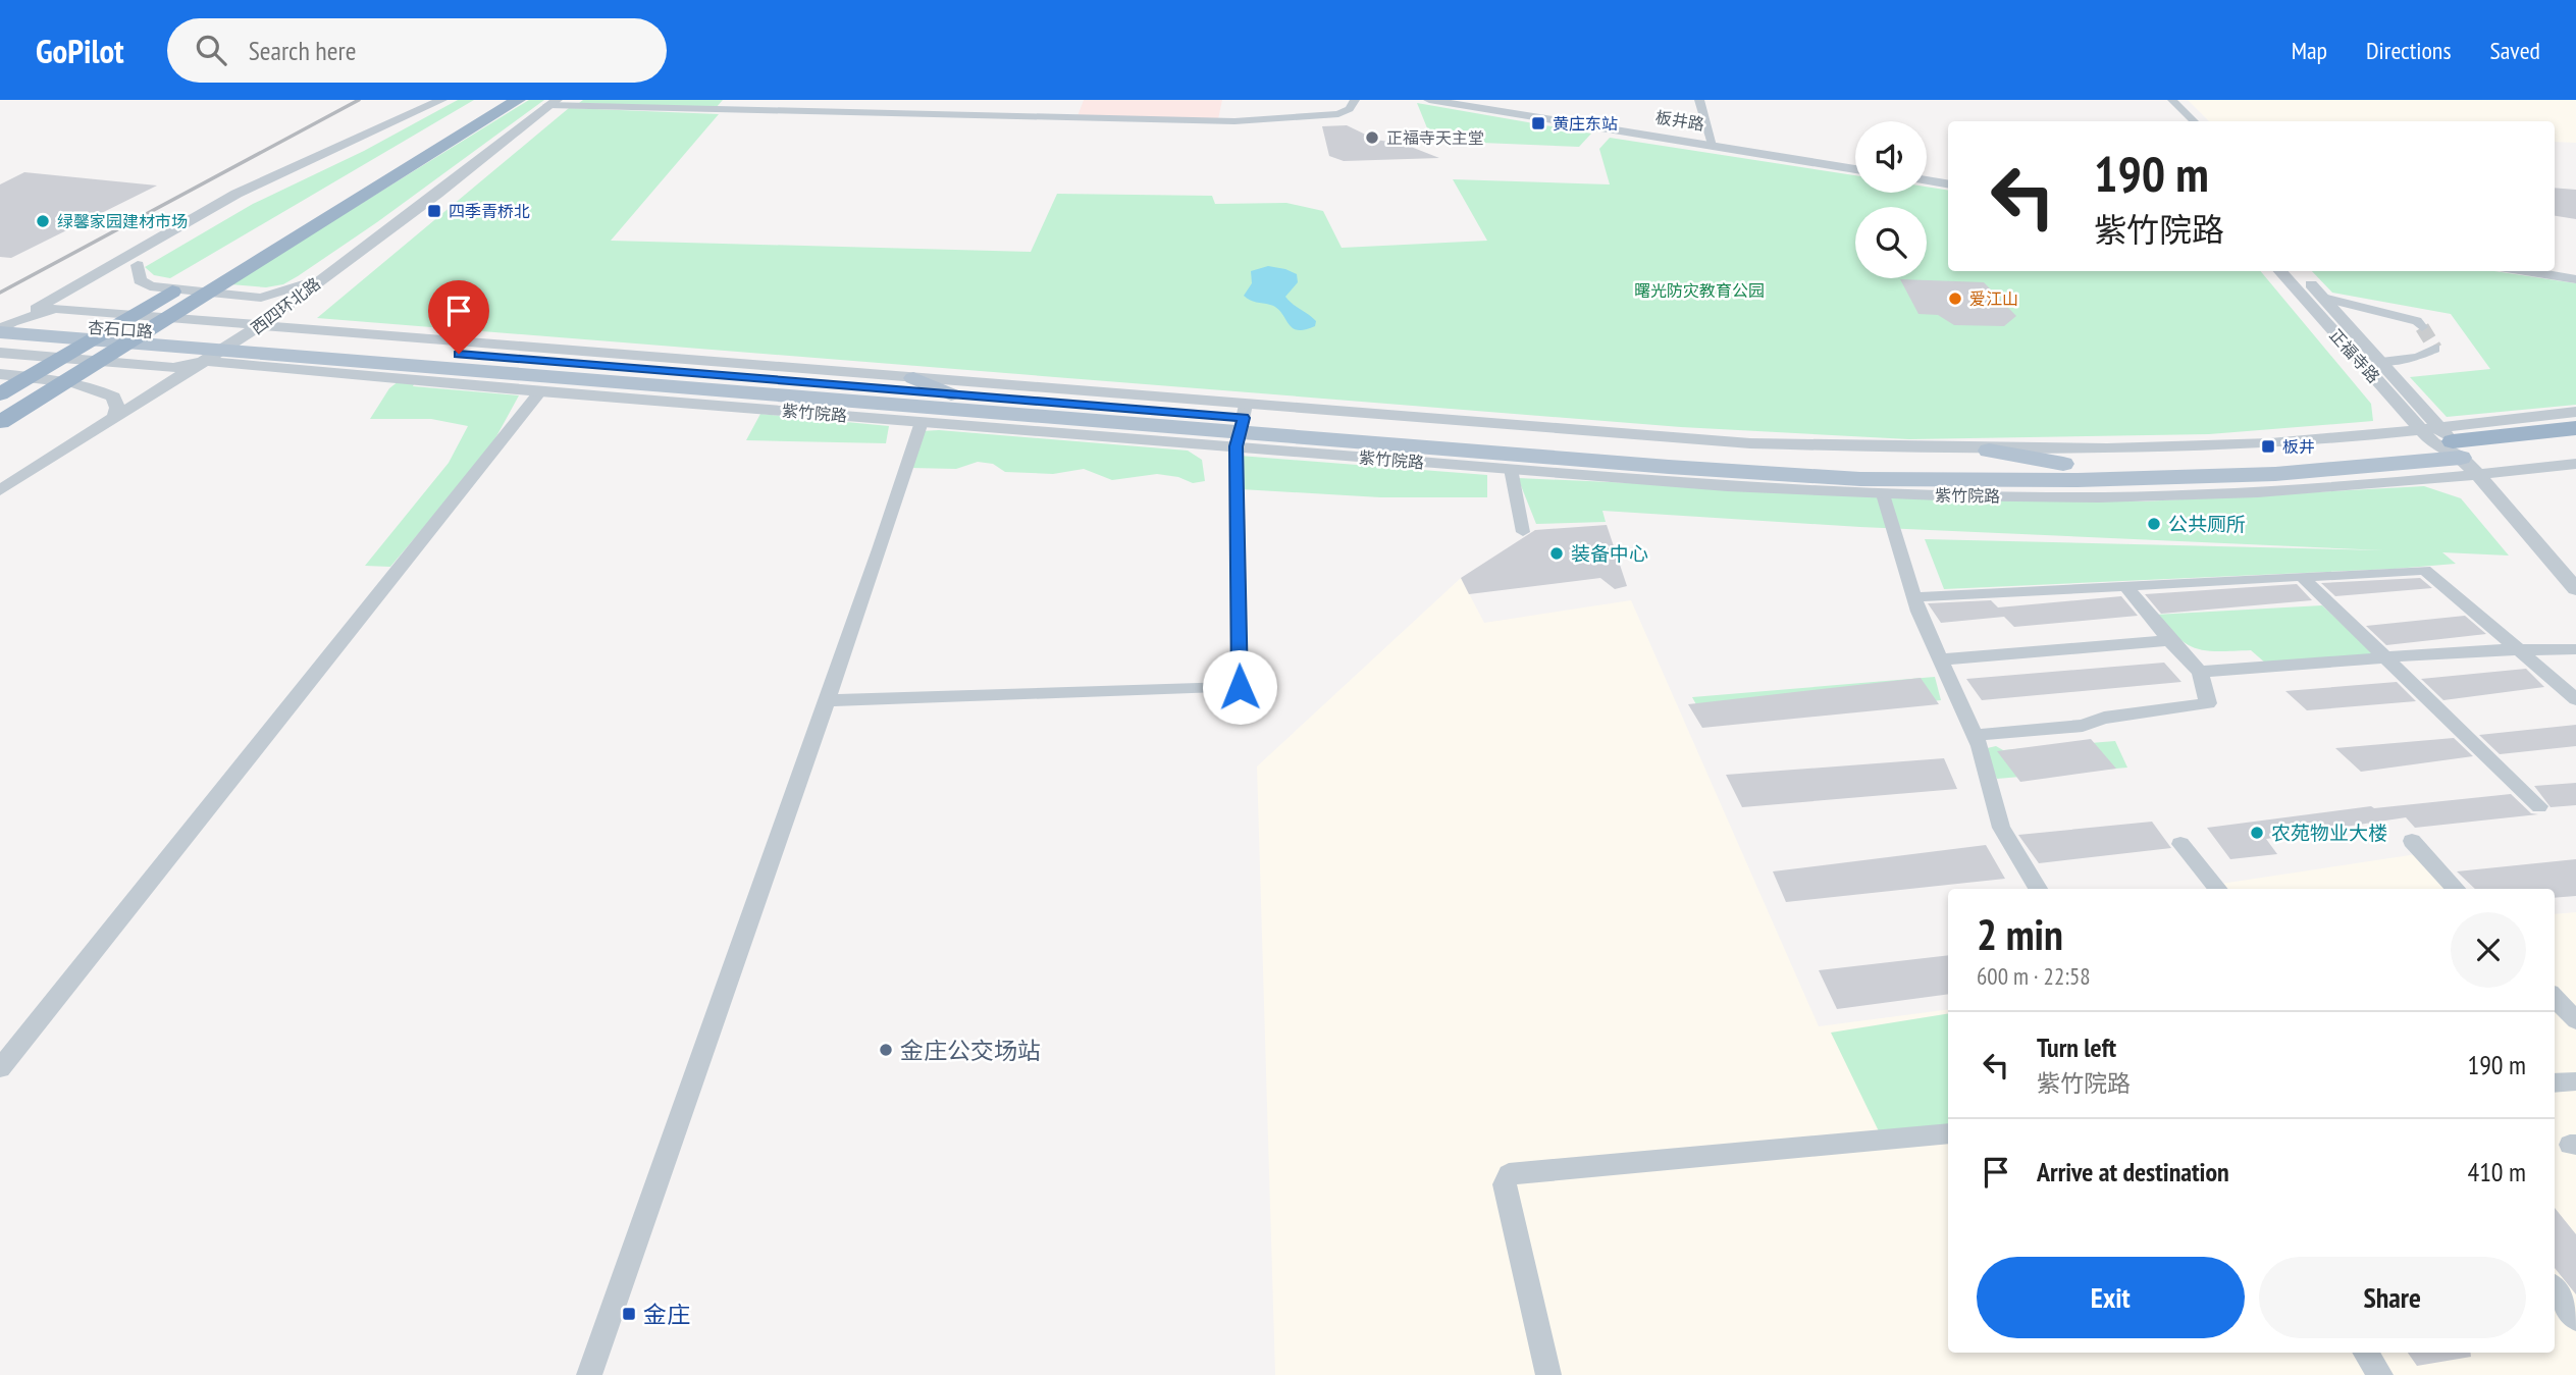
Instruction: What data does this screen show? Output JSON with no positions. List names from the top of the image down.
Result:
{
  "streets": {
    "highway": ["紫竹院路"],
    "main road": ["杏石口路"],
    "street": ["板井路", "西四环北路", "正福寺路"]
  },
  "crossings": [
    ["西四环北路", "杏石口路"],
    ["西四环北路", "紫竹院路"],
    ["杏石口路", "紫竹院路"],
    ["正福寺路", "紫竹院路"]
  ],
  "parks": ["曙光防灾教育公园"],
  "places": {
    "transit": [
      "黄庄东站",
      "四季青桥北",
      "板井",
      "金庄"
    ],
    "other": [
      "正福寺天主堂",
      "绿馨家园建材市场",
      "爱江山",
      "公共厕所",
      "装备中心",
      "农苑物业大楼",
      "金庄公交场站"
    ]
  },
  "page": {
    "header": "GoPilot",
    "search": "Search here",
    "nav": ["Map", "Directions", "Saved"],
    "turn": ["190 m", "紫竹院路"],
    "heading": ["2 min", "600 m · 22:58"],
    "list": [
      {
        "name": "Turn left",
        "note": "紫竹院路",
        "value": "190 m"
      },
      {
        "name": "Arrive at destination",
        "value": "410 m"
      }
    ],
    "buttons": ["Exit", "Share"]
  }
}
